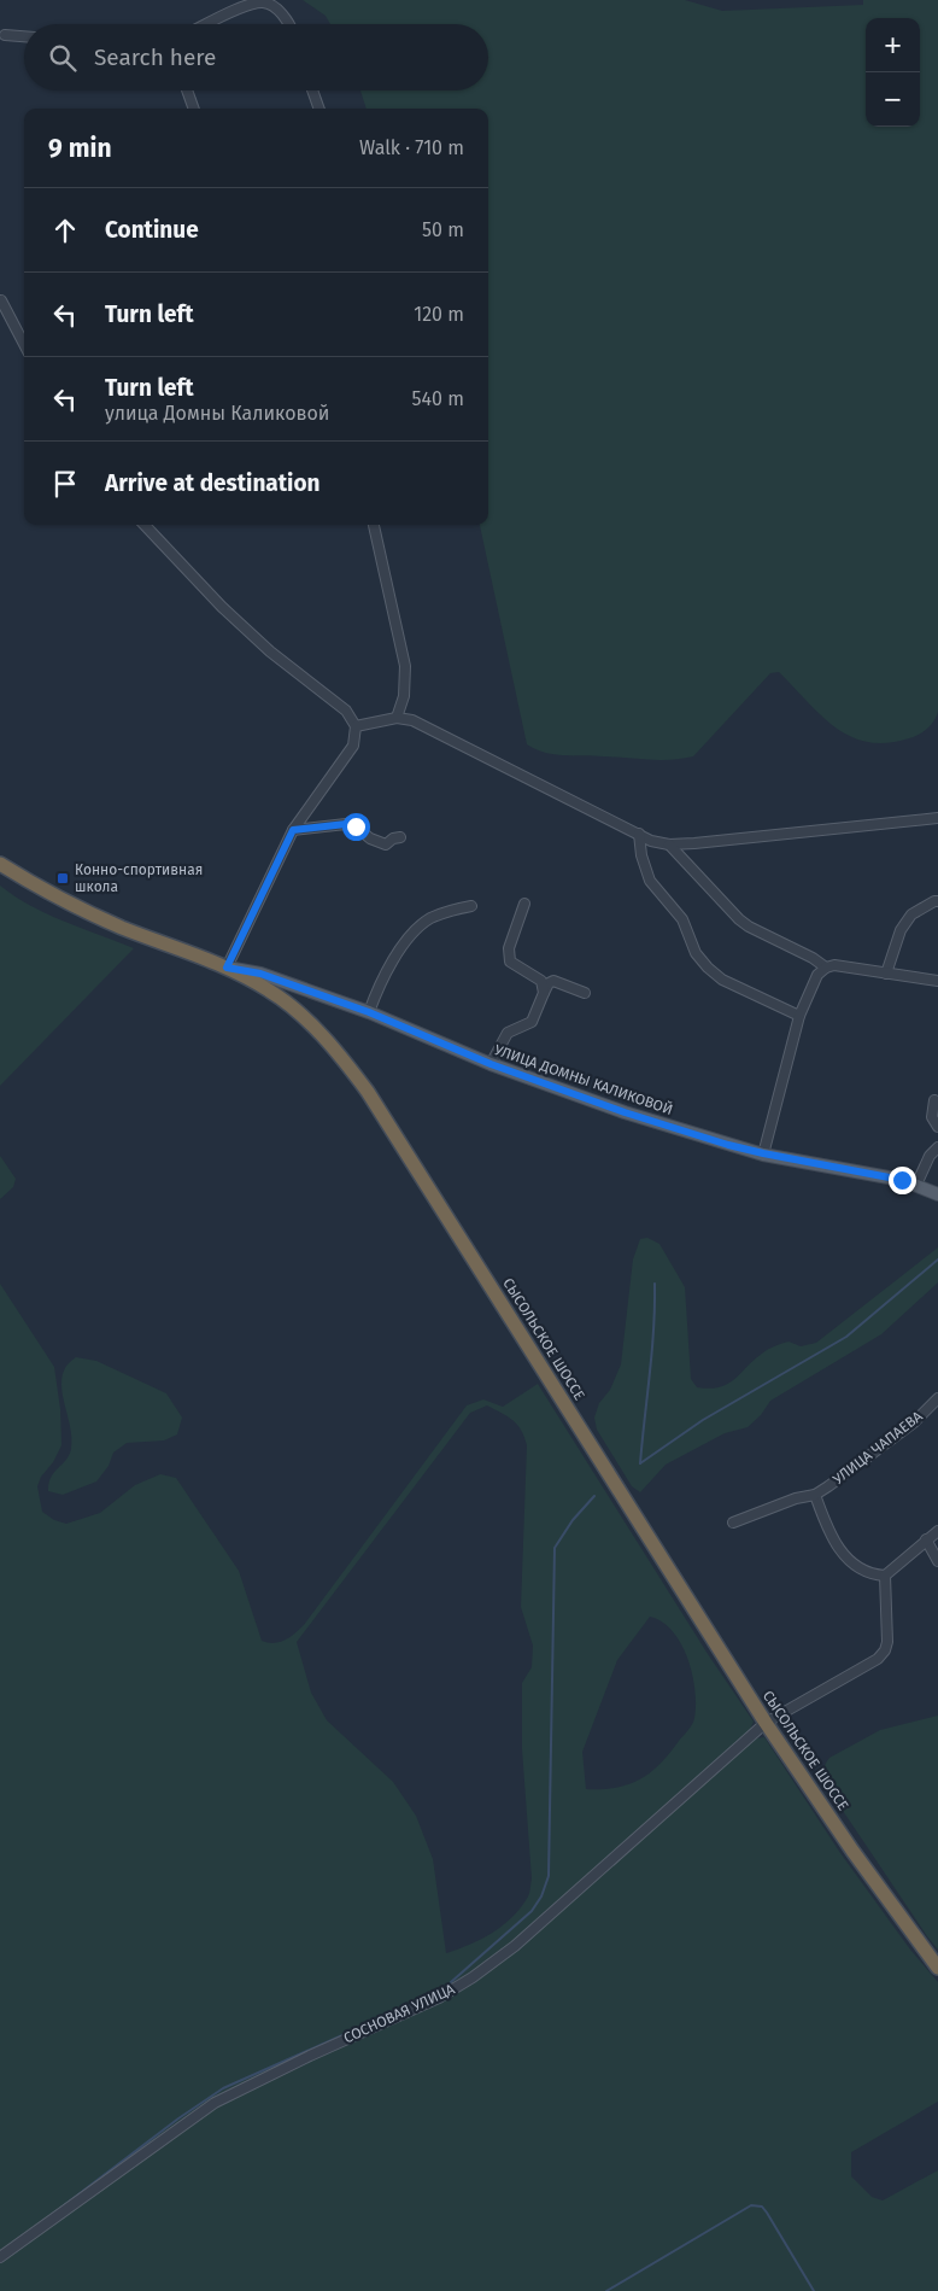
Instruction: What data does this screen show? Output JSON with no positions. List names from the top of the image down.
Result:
{
  "streets": {
    "highway": ["СЫСОЛЬСКОЕ ШОССЕ"],
    "main road": ["УЛИЦА ДОМНЫ КАЛИКОВОЙ"],
    "street": ["УЛИЦА ЧАПАЕВА", "СОСНОВАЯ УЛИЦА"]
  },
  "crossings": [
    ["УЛИЦА ДОМНЫ КАЛИКОВОЙ", "СЫСОЛЬСКОЕ ШОССЕ"],
    ["СЫСОЛЬСКОЕ ШОССЕ", "СОСНОВАЯ УЛИЦА"]
  ],
  "places": {
    "transit": ["Конно-спортивная школа"]
  },
  "page": {
    "map_buttons": ["+", "−"],
    "search": "Search here",
    "heading": ["9 min", "Walk · 710 m"],
    "list": [
      ["Continue", "50 m"],
      ["Turn left", "120 m"],
      ["Turn left", "улица Домны Каликовой", "540 m"],
      "Arrive at destination"
    ]
  }
}
